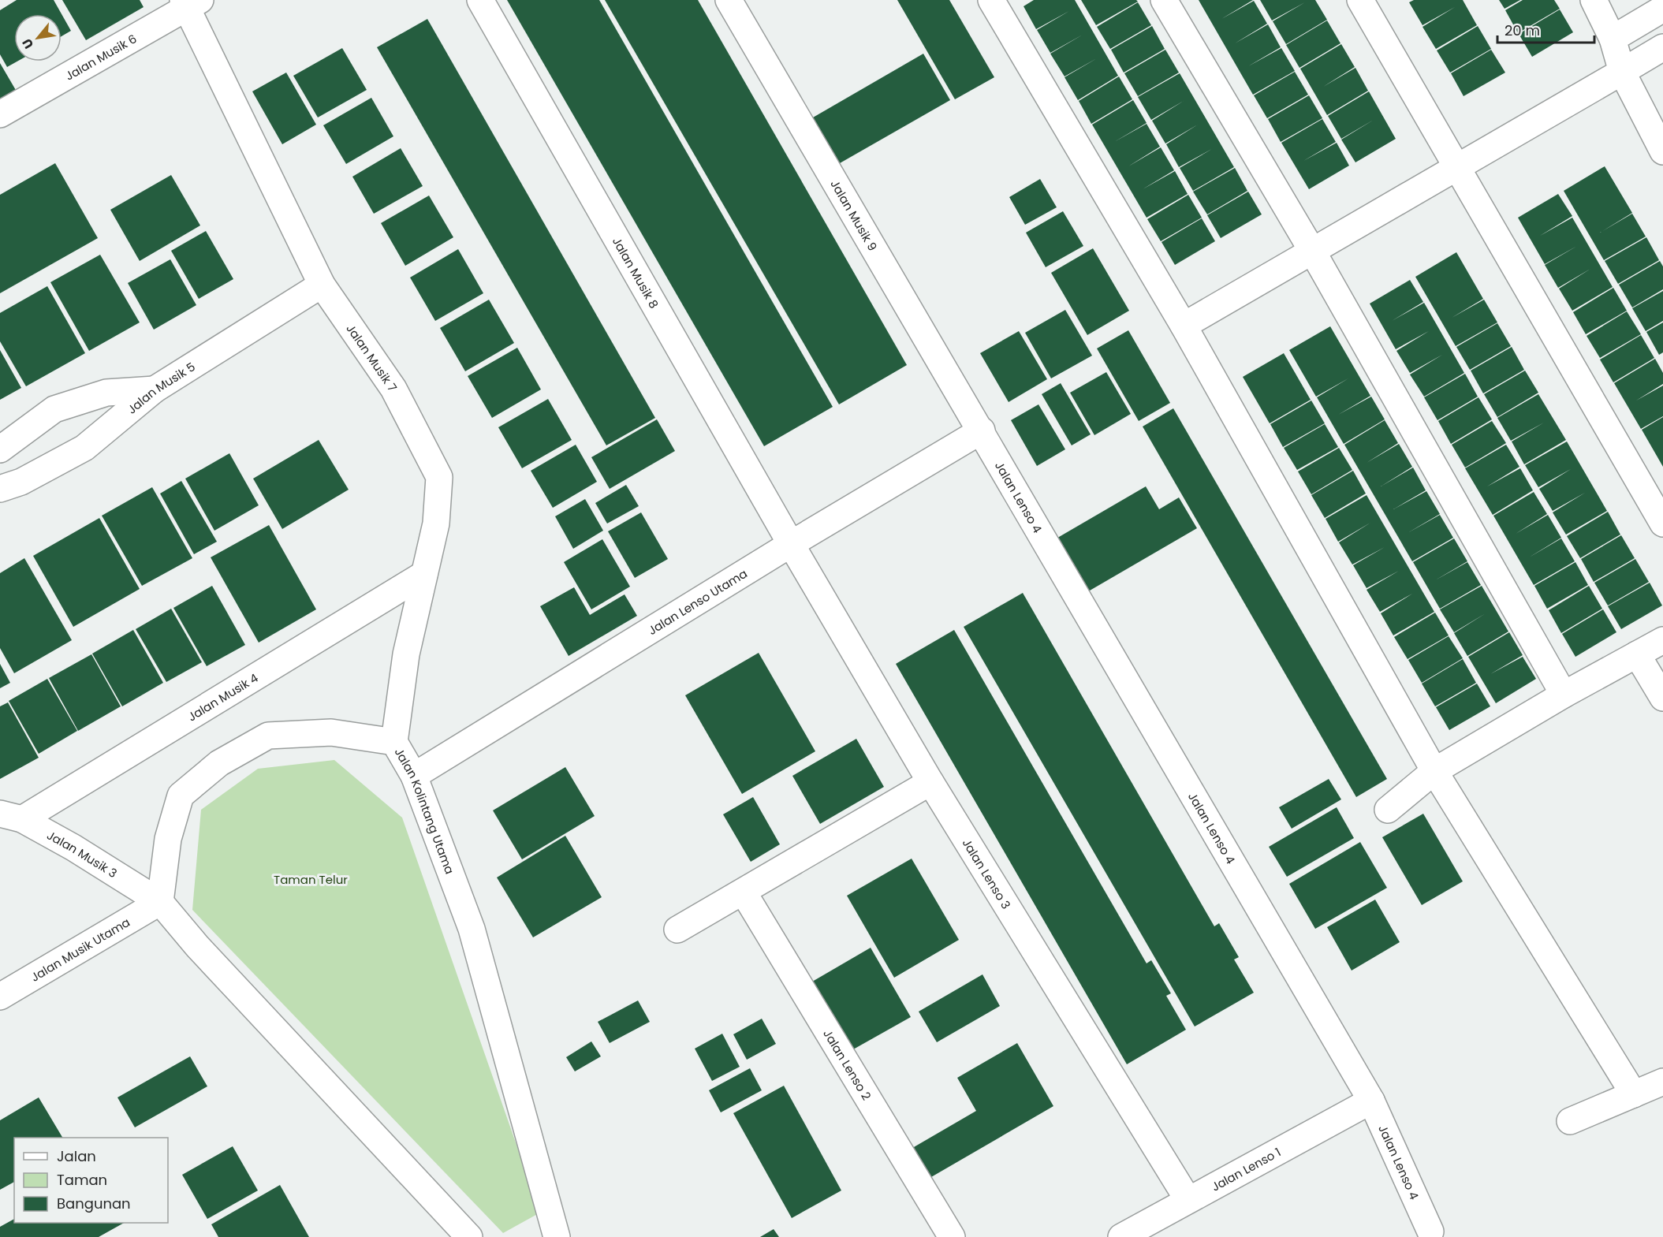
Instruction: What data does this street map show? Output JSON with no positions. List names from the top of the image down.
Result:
{
  "streets": {
    "street": [
      "Jalan Musik 6",
      "Jalan Musik 9",
      "Jalan Musik 8",
      "Jalan Musik 7",
      "Jalan Musik 5",
      "Jalan Lenso 4",
      "Jalan Lenso Utama",
      "Jalan Musik 4",
      "Jalan Kolintang Utama",
      "Jalan Musik 3",
      "Jalan Lenso 3",
      "Jalan Musik Utama",
      "Jalan Lenso 2",
      "Jalan Lenso 1"
    ]
  },
  "crossings": [
    ["Jalan Musik 6", "Jalan Musik 7"],
    ["Jalan Musik 9", "Jalan Lenso 4"],
    ["Jalan Musik 9", "Jalan Lenso Utama"],
    ["Jalan Musik 8", "Jalan Lenso Utama"],
    ["Jalan Musik 8", "Jalan Lenso 3"],
    ["Jalan Musik 7", "Jalan Musik 5"],
    ["Jalan Musik 7", "Jalan Musik 4"],
    ["Jalan Musik 7", "Jalan Kolintang Utama"],
    ["Jalan Lenso 4", "Jalan Lenso Utama"],
    ["Jalan Lenso 4", "Jalan Lenso 1"],
    ["Jalan Lenso Utama", "Jalan Kolintang Utama"],
    ["Jalan Lenso Utama", "Jalan Lenso 3"],
    ["Jalan Musik 4", "Jalan Musik 3"],
    ["Jalan Kolintang Utama", "Jalan Musik 3"],
    ["Jalan Kolintang Utama", "Jalan Musik Utama"],
    ["Jalan Musik 3", "Jalan Musik Utama"],
    ["Jalan Lenso 3", "Jalan Lenso 1"]
  ],
  "parks": ["Taman Telur"],
  "legend": ["Jalan", "Taman", "Bangunan"],
  "scale_bar": "20 m",
  "north": "bottom left"
}
